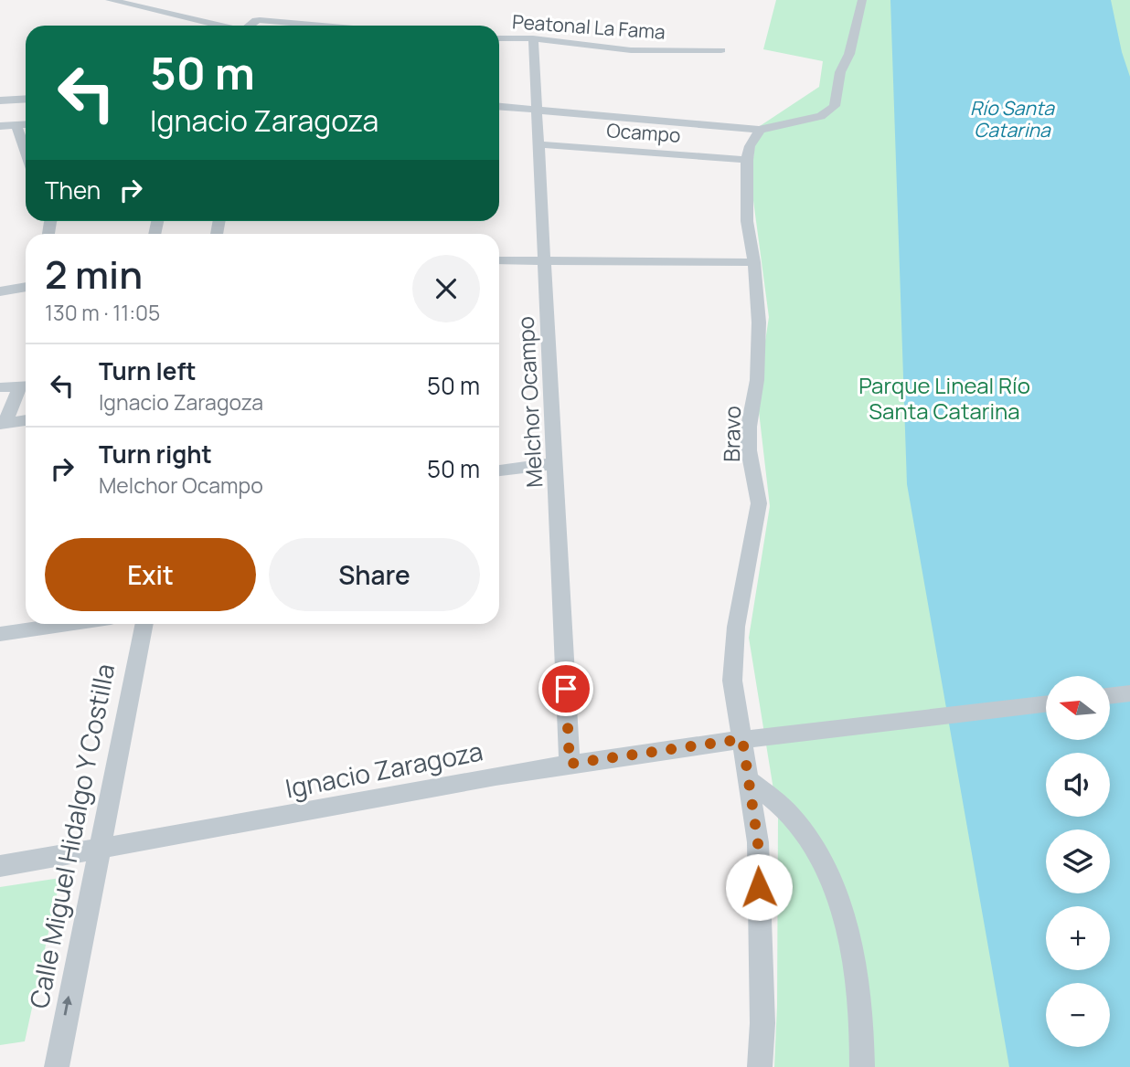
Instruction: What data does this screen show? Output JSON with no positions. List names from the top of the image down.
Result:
{
  "streets": {
    "street": [
      "Peatonal La Fama",
      "Ocampo",
      "Melchor Ocampo",
      "Bravo",
      "Ignacio Zaragoza",
      "Calle Miguel Hidalgo Y Costilla"
    ]
  },
  "crossings": [
    ["Peatonal La Fama", "Melchor Ocampo"],
    ["Ocampo", "Melchor Ocampo"],
    ["Ocampo", "Bravo"],
    ["Melchor Ocampo", "Ignacio Zaragoza"],
    ["Bravo", "Ignacio Zaragoza"],
    ["Ignacio Zaragoza", "Calle Miguel Hidalgo Y Costilla"]
  ],
  "one_way": ["Calle Miguel Hidalgo Y Costilla"],
  "water": ["Río Santa Catarina"],
  "parks": ["Parque Lineal Río Santa Catarina"],
  "north": "left",
  "page": {
    "turn": ["50 m", "Ignacio Zaragoza"],
    "then": "Then",
    "heading": ["2 min", "130 m · 11:05"],
    "list": [
      {
        "name": "Turn left",
        "note": "Ignacio Zaragoza",
        "value": "50 m"
      },
      {
        "name": "Turn right",
        "note": "Melchor Ocampo",
        "value": "50 m"
      }
    ],
    "buttons": ["Exit", "Share"],
    "map_buttons": ["+", "−"]
  }
}
